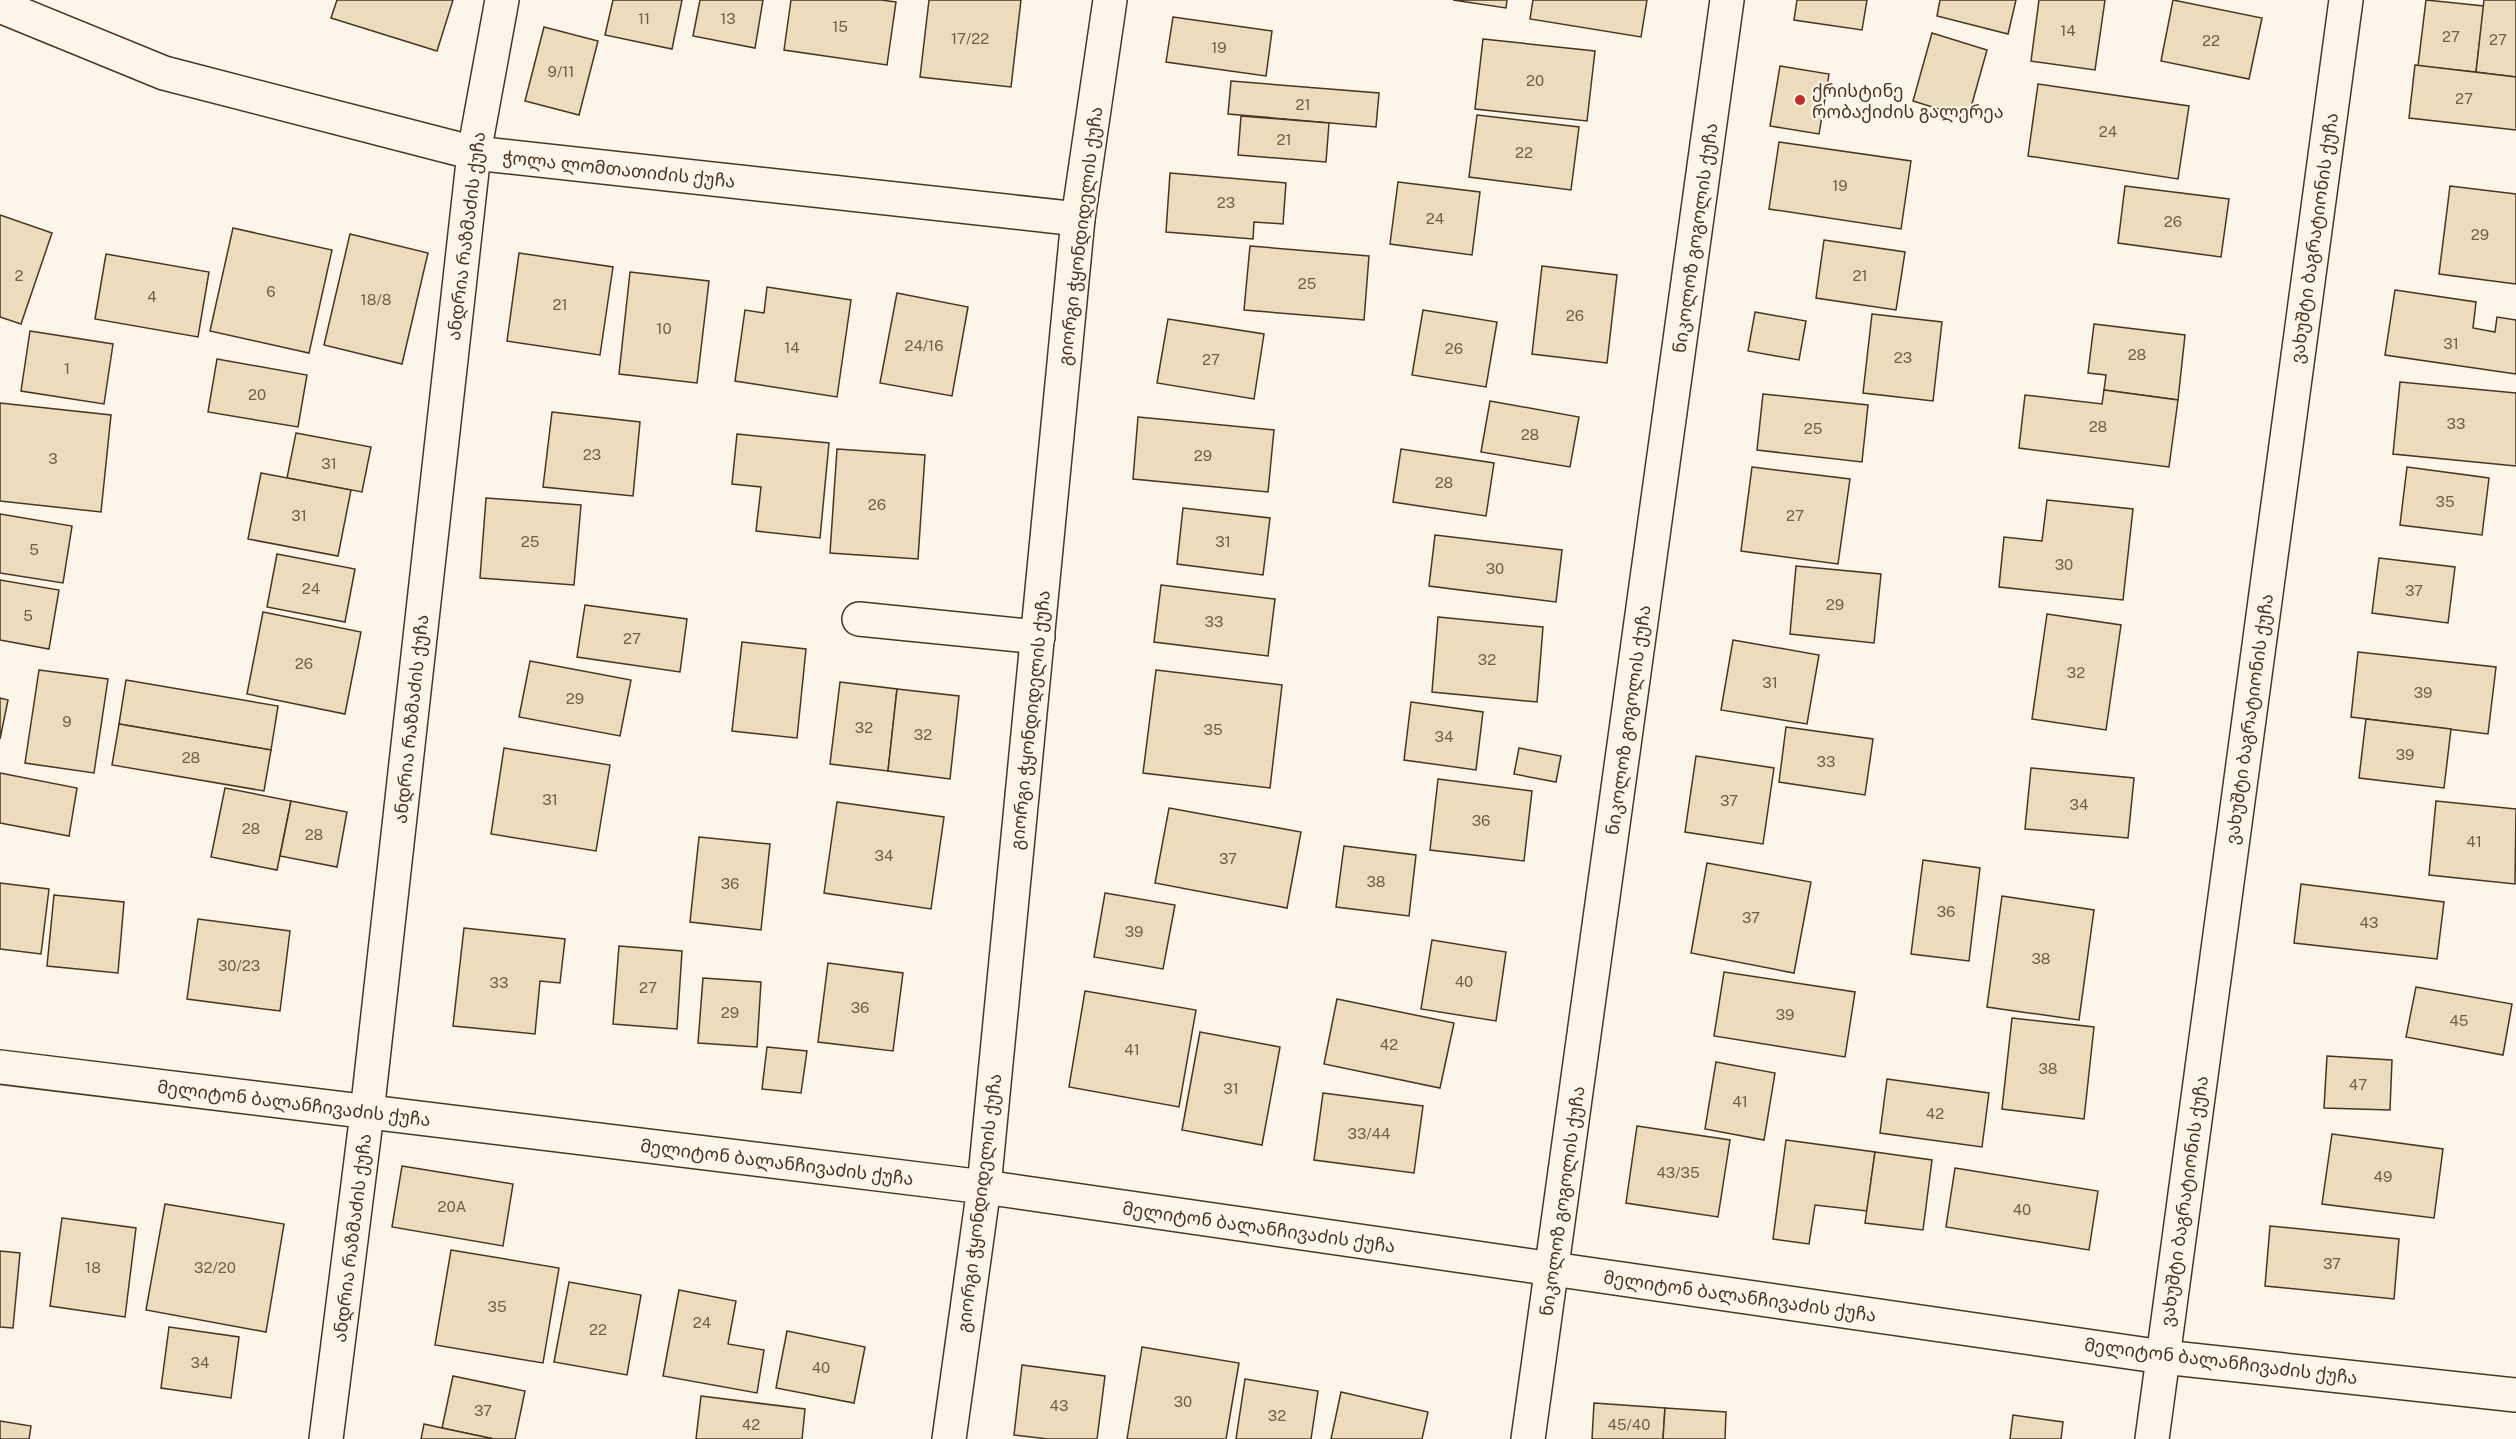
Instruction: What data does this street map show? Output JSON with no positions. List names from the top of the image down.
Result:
{
  "streets": {
    "street": [
      "ჭოლა ლომთათიძის ქუჩა",
      "ანდრია რაზმაძის ქუჩა",
      "გიორგი ჭყონდიდელის ქუჩა",
      "ნიკოლოზ გოგოლის ქუჩა",
      "ვახუშტი ბაგრატიონის ქუჩა",
      "მელიტონ ბალანჩივაძის ქუჩა"
    ]
  },
  "crossings": [
    ["ჭოლა ლომთათიძის ქუჩა", "ანდრია რაზმაძის ქუჩა"],
    ["ჭოლა ლომთათიძის ქუჩა", "გიორგი ჭყონდიდელის ქუჩა"],
    ["ანდრია რაზმაძის ქუჩა", "მელიტონ ბალანჩივაძის ქუჩა"],
    ["გიორგი ჭყონდიდელის ქუჩა", "მელიტონ ბალანჩივაძის ქუჩა"],
    ["ნიკოლოზ გოგოლის ქუჩა", "მელიტონ ბალანჩივაძის ქუჩა"],
    ["ვახუშტი ბაგრატიონის ქუჩა", "მელიტონ ბალანჩივაძის ქუჩა"]
  ],
  "places": ["ქრისტინე რობაქიძის გალერეა"],
  "house_numbers": [
    "11",
    "13",
    "15",
    "14",
    "27",
    "17/22",
    "27",
    "22",
    "19",
    "9/11",
    "20",
    "27",
    "21",
    "24",
    "21",
    "22",
    "19",
    "23",
    "24",
    "26",
    "29",
    "2",
    "21",
    "25",
    "6",
    "4",
    "18/8",
    "21",
    "26",
    "10",
    "31",
    "24/16",
    "14",
    "26",
    "28",
    "23",
    "27",
    "1",
    "20",
    "33",
    "28",
    "25",
    "28",
    "23",
    "29",
    "3",
    "31",
    "28",
    "35",
    "26",
    "31",
    "27",
    "25",
    "31",
    "5",
    "30",
    "30",
    "24",
    "37",
    "29",
    "5",
    "33",
    "27",
    "32",
    "26",
    "32",
    "31",
    "39",
    "29",
    "9",
    "32",
    "35",
    "32",
    "34",
    "39",
    "28",
    "33",
    "31",
    "37",
    "34",
    "36",
    "28",
    "28",
    "41",
    "34",
    "37",
    "38",
    "36",
    "36",
    "37",
    "43",
    "39",
    "38",
    "30/23",
    "40",
    "33",
    "27",
    "36",
    "29",
    "39",
    "45",
    "42",
    "41",
    "38",
    "47",
    "31",
    "41",
    "42",
    "33/44",
    "43/35",
    "49",
    "20A",
    "40",
    "37",
    "18",
    "32/20",
    "35",
    "24",
    "22",
    "34",
    "40",
    "30",
    "43",
    "37",
    "32",
    "42",
    "45/40"
  ]
}
